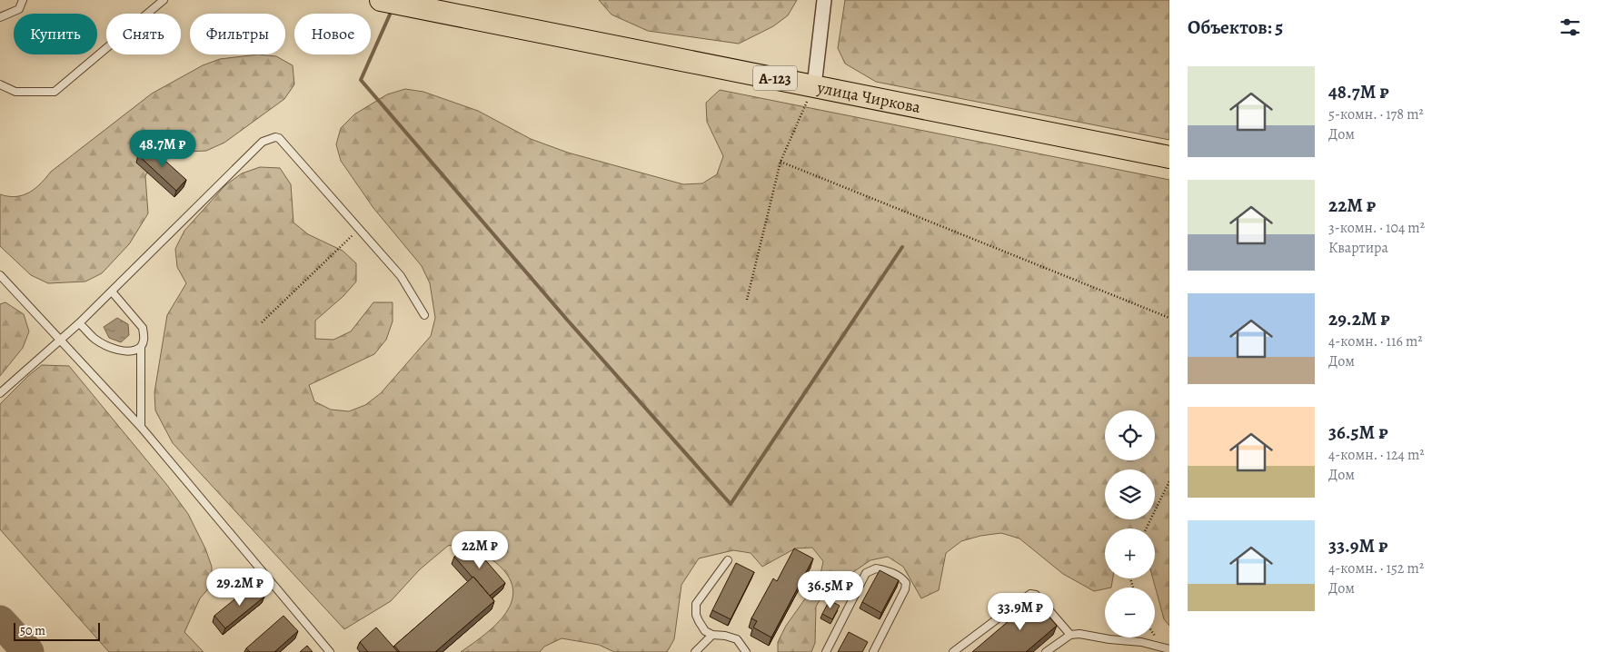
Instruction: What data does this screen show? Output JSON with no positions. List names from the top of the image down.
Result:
{
  "streets": {
    "main road": ["А-123", "улица Чиркова"]
  },
  "scale_bar": "50 m",
  "page": {
    "heading": "Объектов: 5",
    "chip": [
      "Купить",
      "Снять",
      "Фильтры",
      "Новое"
    ],
    "list": [
      {
        "name": "48.7M ₽",
        "note": "5-комн. · 178 m² · Дом"
      },
      {
        "name": "22M ₽",
        "note": "3-комн. · 104 m² · Квартира"
      },
      {
        "name": "29.2M ₽",
        "note": "4-комн. · 116 m² · Дом"
      },
      {
        "name": "36.5M ₽",
        "note": "4-комн. · 124 m² · Дом"
      },
      {
        "name": "33.9M ₽",
        "note": "4-комн. · 152 m² · Дом"
      }
    ],
    "price": [
      "48.7M ₽",
      "22M ₽",
      "29.2M ₽",
      "36.5M ₽",
      "33.9M ₽"
    ],
    "map_buttons": ["+", "−"],
    "scale": "50 m"
  }
}
